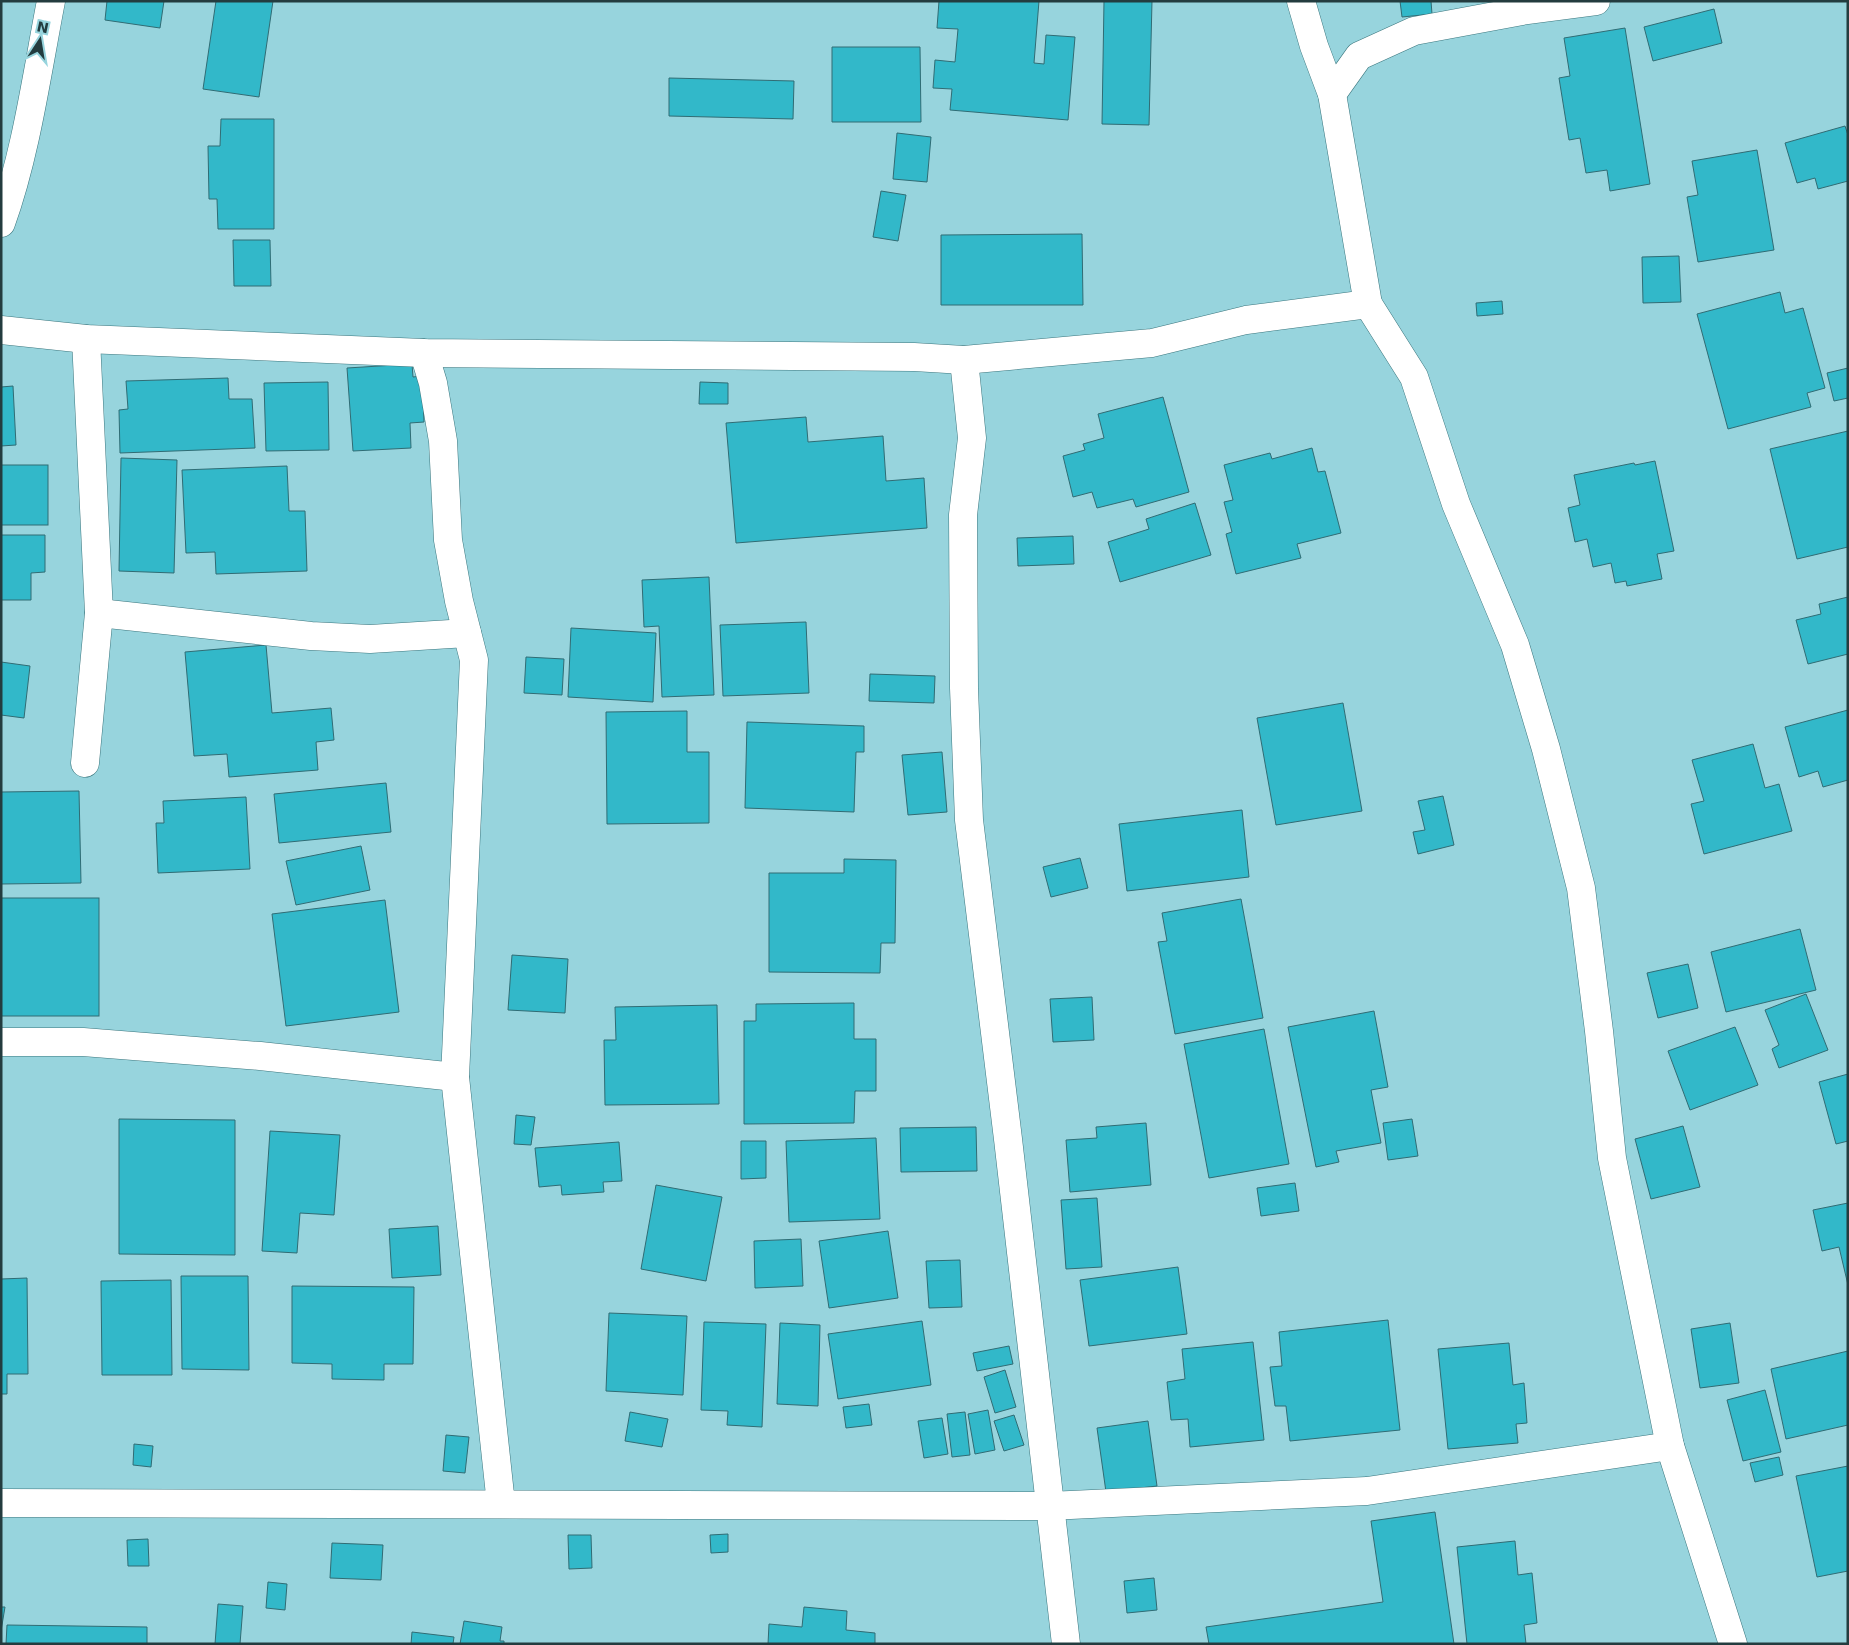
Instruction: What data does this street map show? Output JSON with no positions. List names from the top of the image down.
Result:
{
  "north": "top"
}
